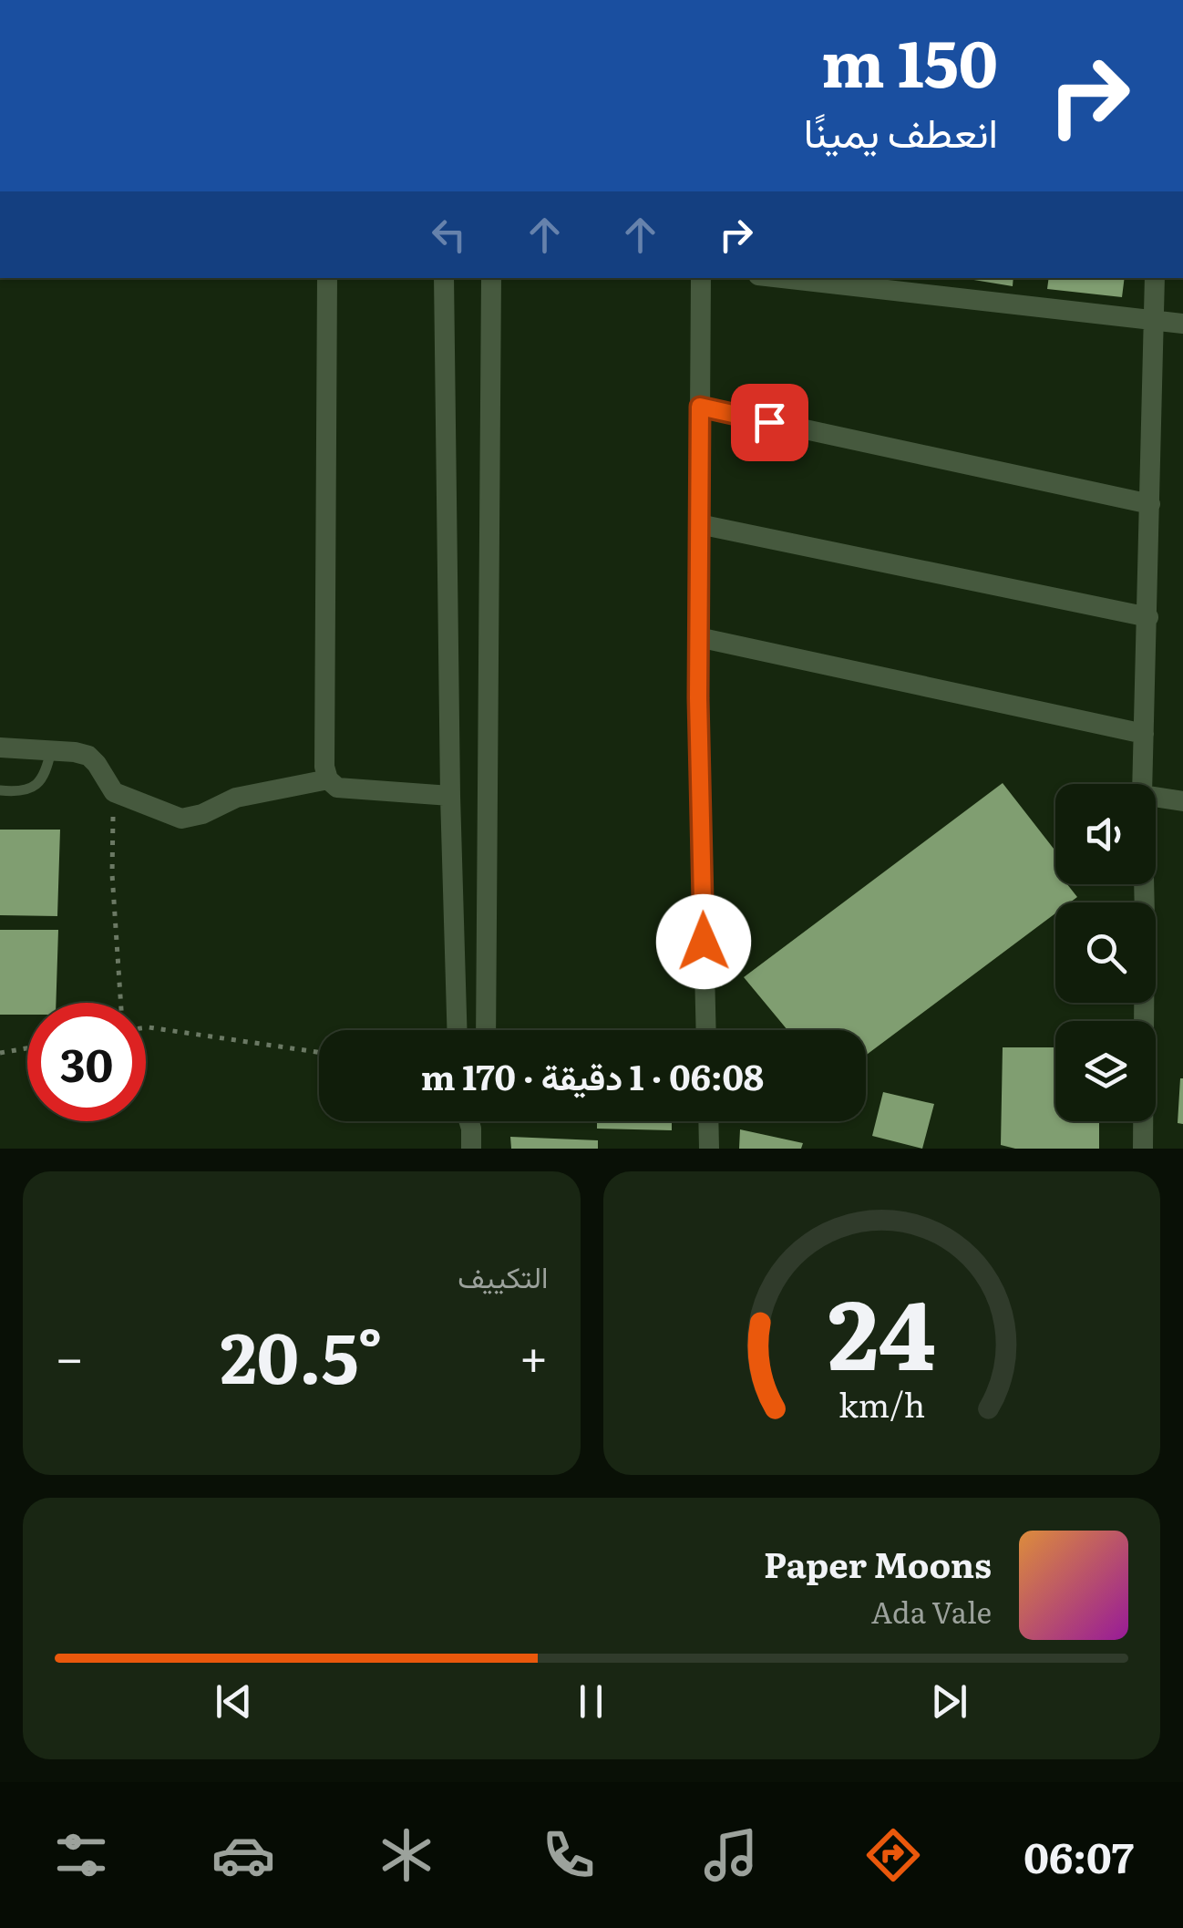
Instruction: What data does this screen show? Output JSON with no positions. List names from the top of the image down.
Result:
{
  "page": {
    "turn": ["150 m", "انعطف يمينًا"],
    "limit": "30",
    "trip": "06:08 · 1 دقيقة · 170 m",
    "tile": "التكييف",
    "heat": ["−", "20.5°", "+"],
    "song": ["Paper Moons", "Ada Vale"],
    "tabs": "06:07",
    "gauge": ["24", "km/h"]
  }
}
